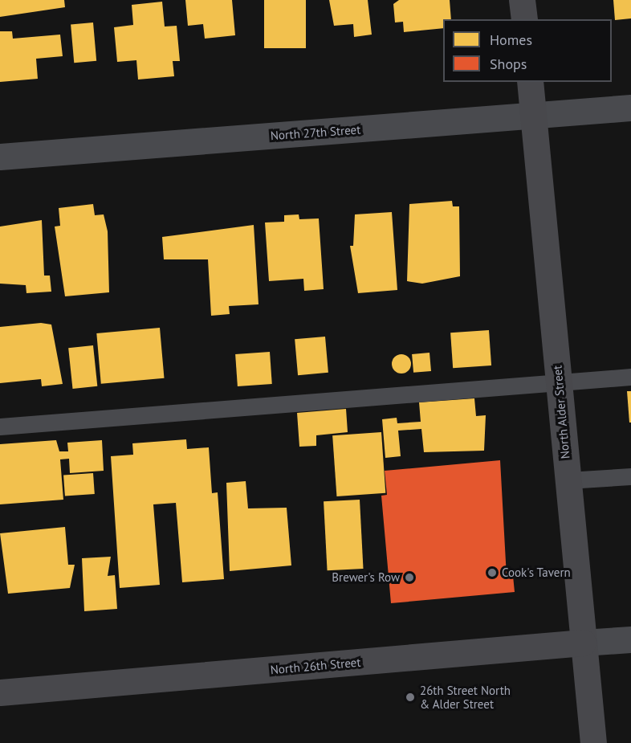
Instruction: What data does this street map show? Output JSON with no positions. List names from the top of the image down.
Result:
{
  "streets": {
    "street": ["North 27th Street", "North Alder Street", "North 26th Street"]
  },
  "crossings": [
    ["North 27th Street", "North Alder Street"],
    ["North Alder Street", "North 26th Street"]
  ],
  "places": ["Cook's Tavern", "Brewer's Row", "26th Street North & Alder Street"],
  "legend": ["Homes", "Shops"]
}
